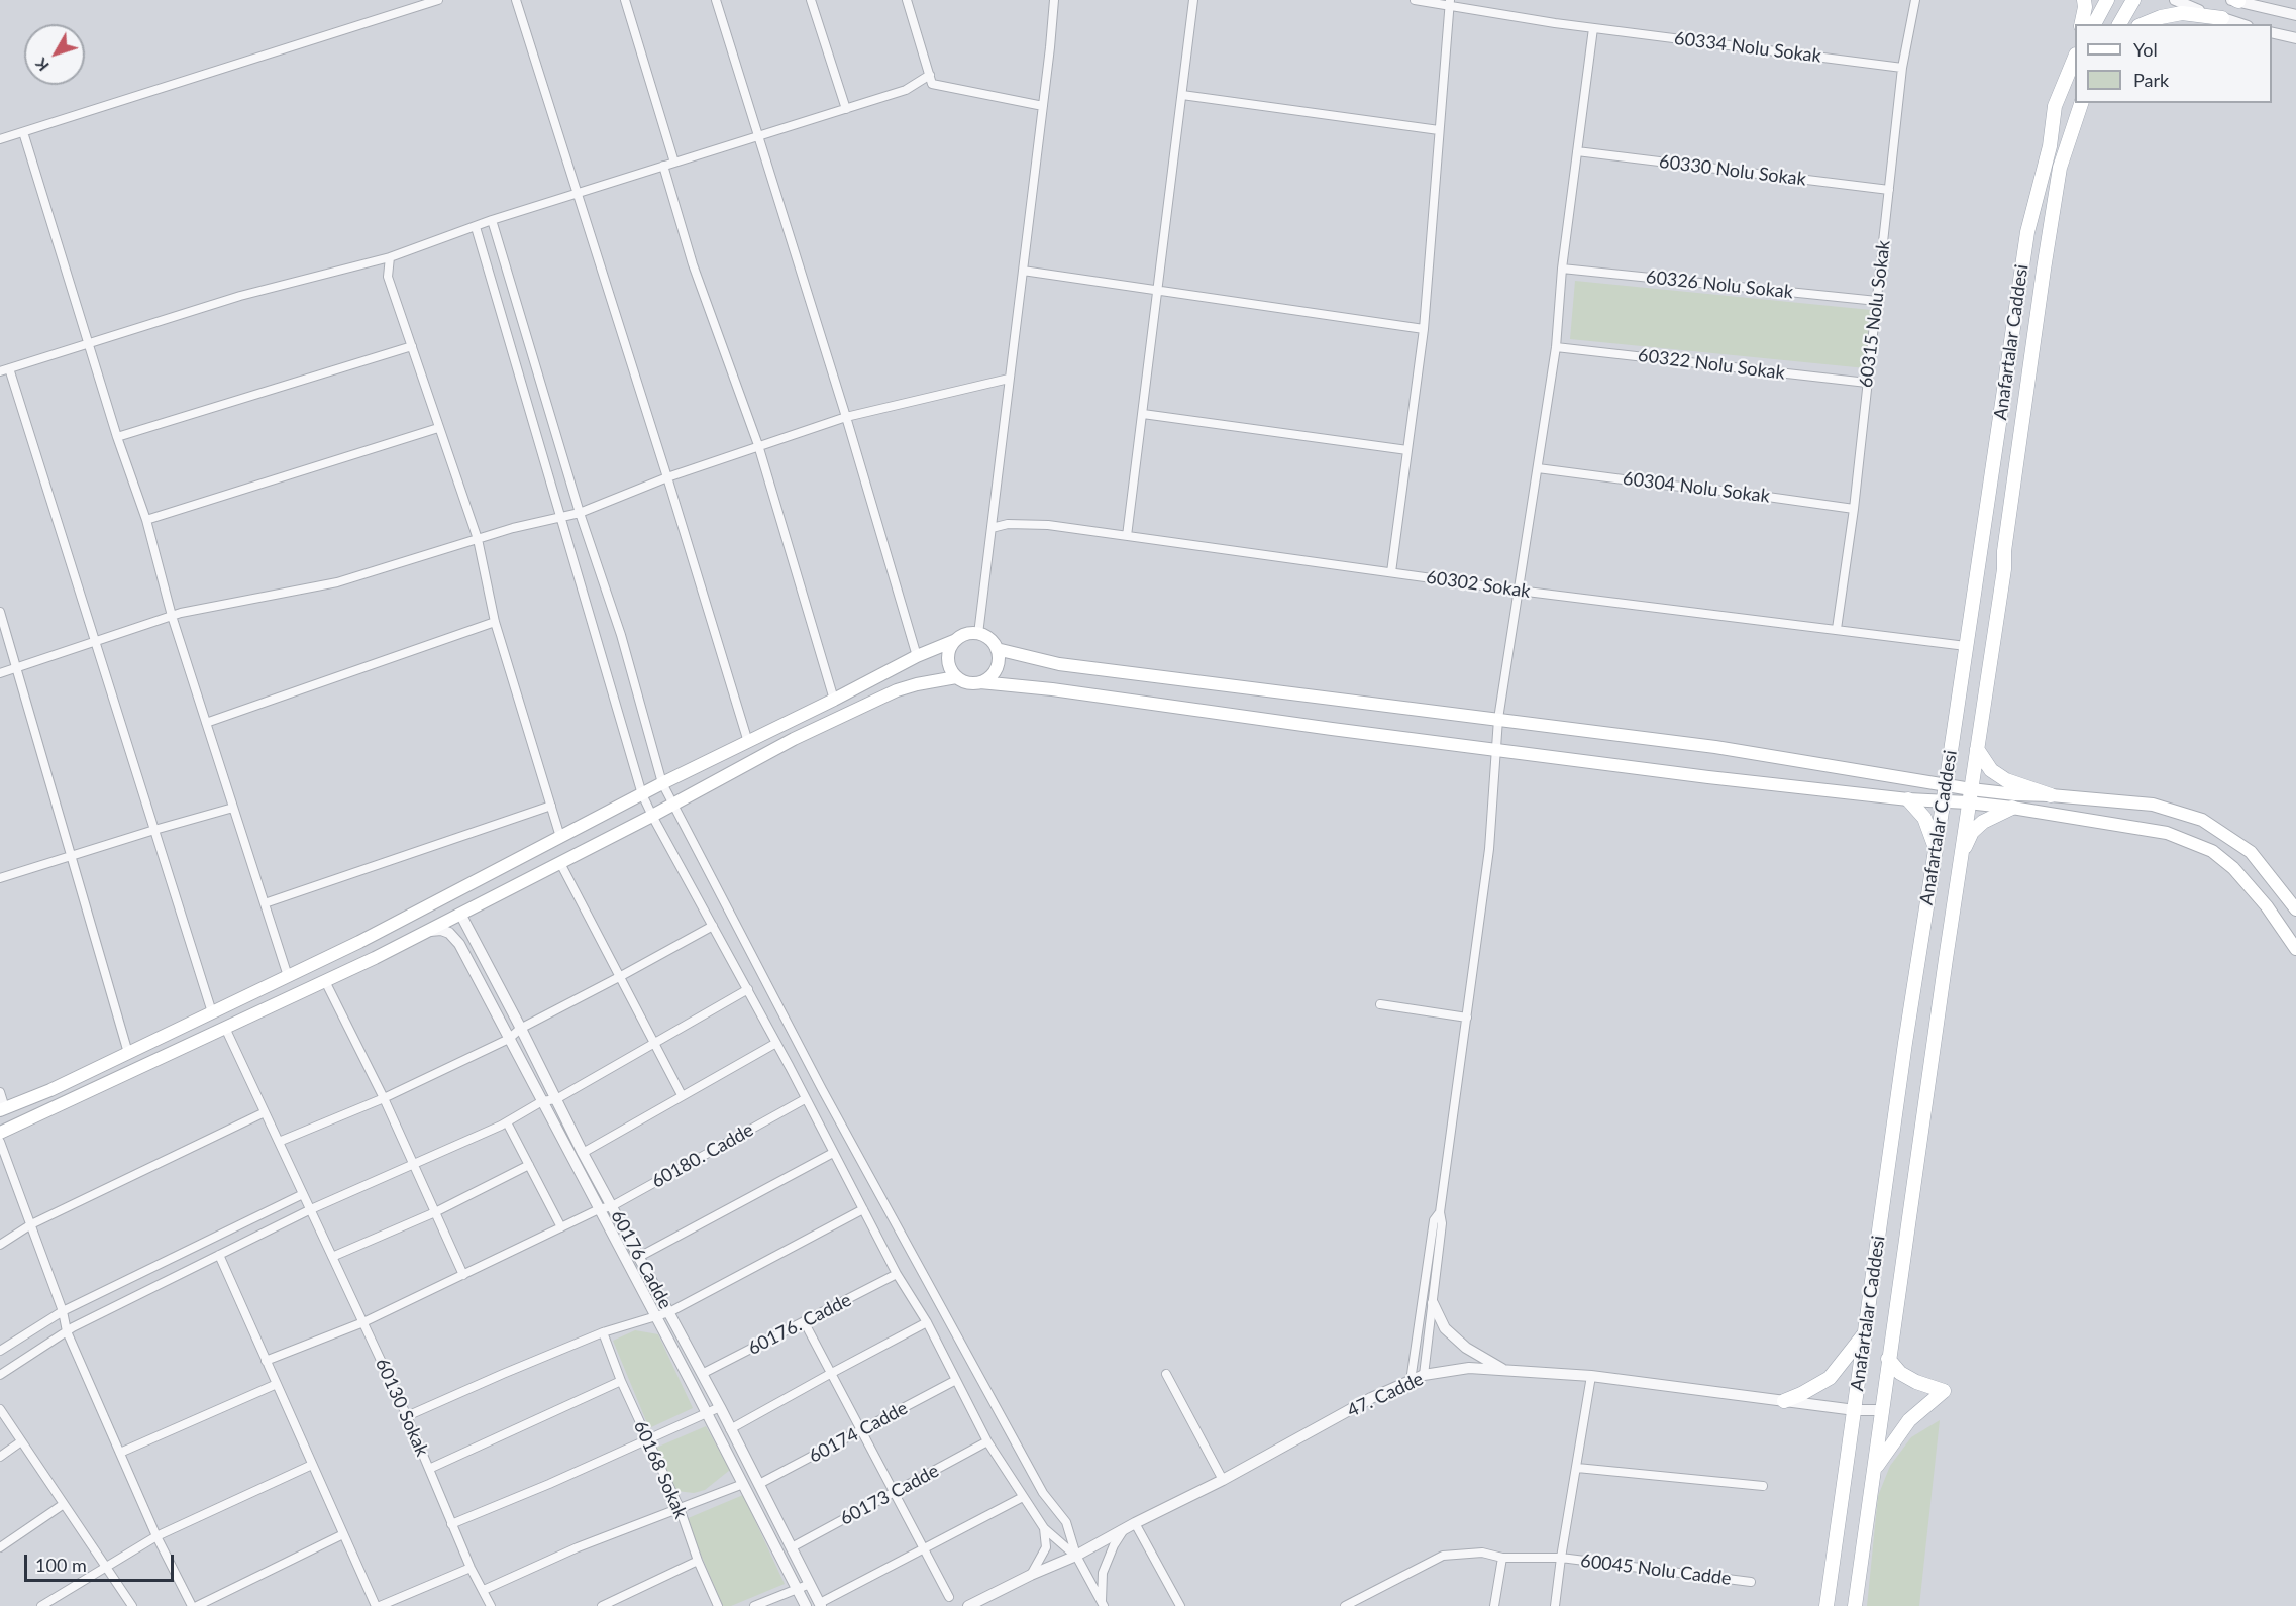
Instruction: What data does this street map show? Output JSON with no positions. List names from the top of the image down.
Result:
{
  "streets": {
    "main road": ["Anafartalar Caddesi"],
    "street": [
      "60334 Nolu Sokak",
      "60330 Nolu Sokak",
      "60326 Nolu Sokak",
      "60315 Nolu Sokak",
      "60322 Nolu Sokak",
      "60304 Nolu Sokak",
      "60302 Sokak",
      "60180. Cadde",
      "60176 Cadde",
      "60176. Cadde",
      "47. Cadde",
      "60130 Sokak",
      "60174 Cadde",
      "60168 Sokak",
      "60173 Cadde",
      "60045 Nolu Cadde"
    ]
  },
  "crossings": [
    ["60334 Nolu Sokak", "60315 Nolu Sokak"],
    ["60330 Nolu Sokak", "60315 Nolu Sokak"],
    ["60326 Nolu Sokak", "60315 Nolu Sokak"],
    ["60315 Nolu Sokak", "60322 Nolu Sokak"],
    ["60315 Nolu Sokak", "60304 Nolu Sokak"],
    ["60315 Nolu Sokak", "60302 Sokak"],
    ["Anafartalar Caddesi", "60302 Sokak"],
    ["Anafartalar Caddesi", "47. Cadde"],
    ["60180. Cadde", "60176 Cadde"],
    ["60180. Cadde", "60130 Sokak"],
    ["60176 Cadde", "60176. Cadde"],
    ["60176 Cadde", "60174 Cadde"],
    ["60176 Cadde", "60173 Cadde"]
  ],
  "legend": ["Yol", "Park"],
  "scale_bar": "100 m",
  "north": "bottom left"
}
